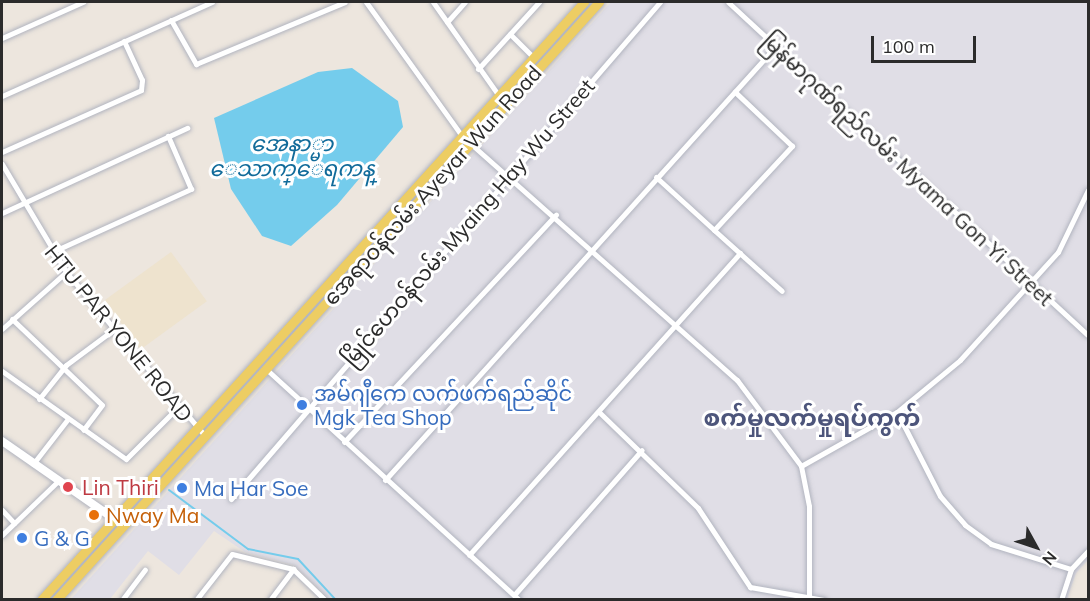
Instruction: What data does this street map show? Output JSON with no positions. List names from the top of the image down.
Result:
{
  "streets": {
    "main road": ["အေရာဝန်လမ်း Ayeyar Wun Road"],
    "street": ["မြန်မာဂုဏ်ရည်လမ်း Myama Gon Yi Street", "မြိုင်ဟေဝန်လမ်း Myaing Hay Wu Street", "HTU PAR YONE ROAD"]
  },
  "districts": ["စက်မှုလက်မှုရပ်ကွက်"],
  "water": ["အေနာ္မာ ေသာက္ေရကန္"],
  "places": [
    "အမ်ဂျီကေ လက်ဖက်ရည်ဆိုင် Mgk Tea Shop",
    "Lin Thiri",
    "Ma Har Soe",
    "Nway Ma",
    "G & G"
  ],
  "scale_bar": "100 m",
  "north": "bottom right"
}
